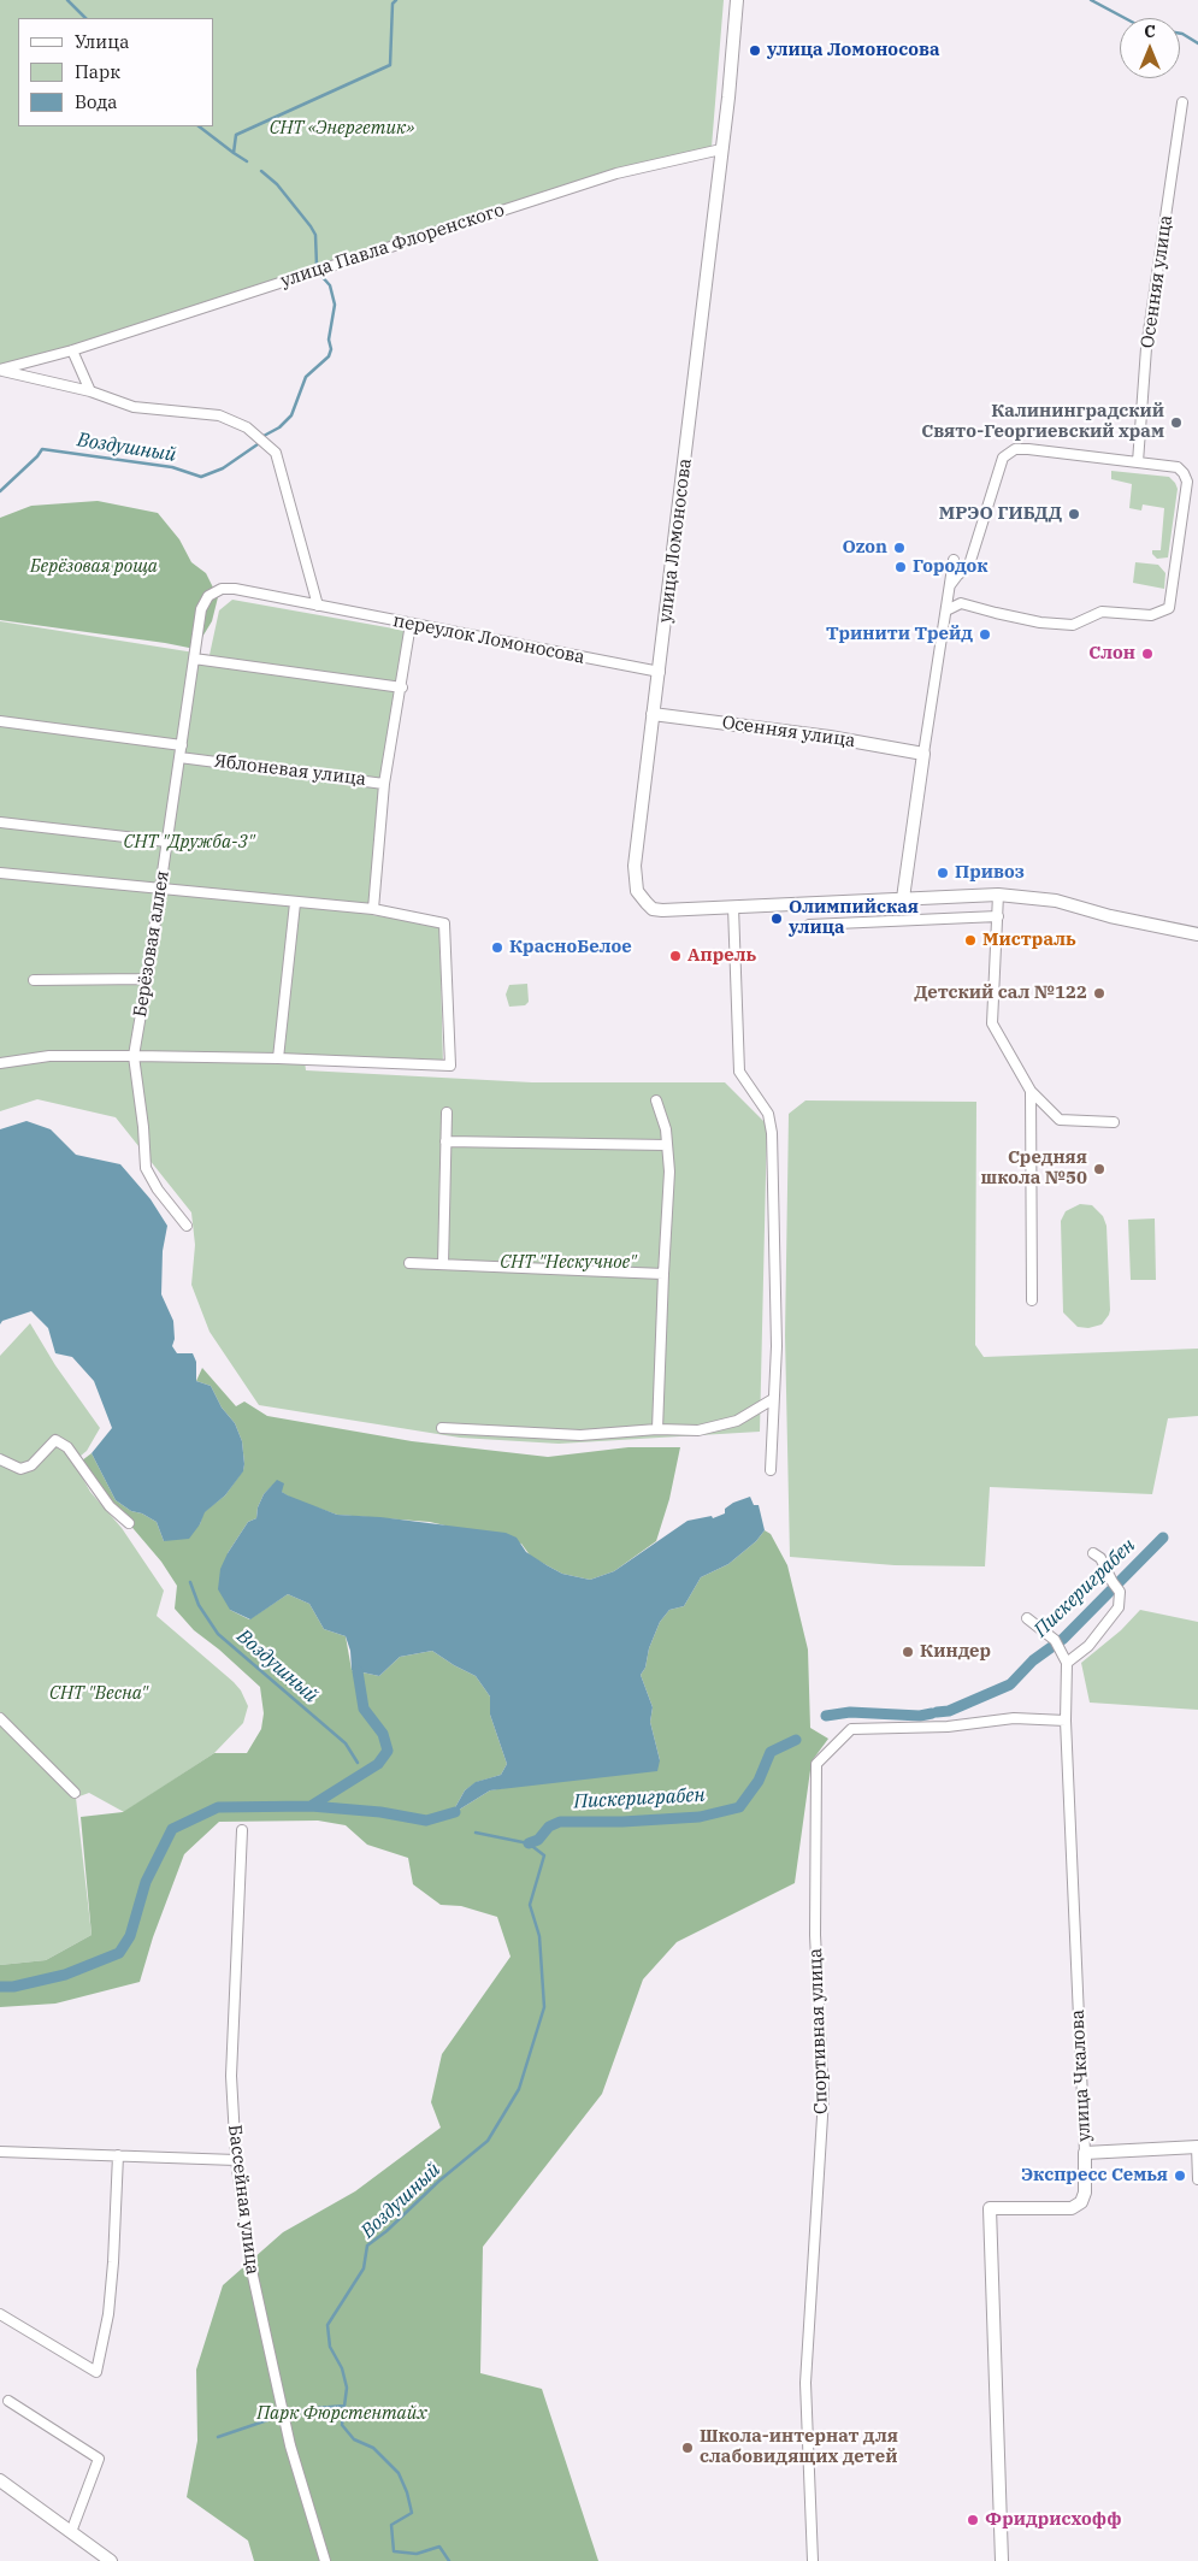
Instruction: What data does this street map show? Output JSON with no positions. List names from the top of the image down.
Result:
{
  "streets": {
    "main road": ["Осенняя улица", "улица Ломоносова", "улица Чкалова"],
    "street": [
      "улица Павла Флоренского",
      "переулок Ломоносова",
      "Яблоневая улица",
      "Берёзовая аллея",
      "Спортивная улица",
      "Бассейная улица"
    ]
  },
  "crossings": [
    ["улица Павла Флоренского", "улица Ломоносова"],
    ["улица Павла Флоренского", "переулок Ломоносова"],
    ["улица Павла Флоренского", "Берёзовая аллея"],
    ["Осенняя улица", "улица Ломоносова"],
    ["улица Ломоносова", "переулок Ломоносова"],
    ["переулок Ломоносова", "Яблоневая улица"],
    ["переулок Ломоносова", "Берёзовая аллея"],
    ["Яблоневая улица", "Берёзовая аллея"],
    ["Спортивная улица", "улица Чкалова"]
  ],
  "water": ["Воздушный", "Пискериграбен"],
  "parks": [
    "СНТ «Энергетик»",
    "Берёзовая роща",
    "СНТ \"Дружба-3\"",
    "СНТ \"Нескучное\"",
    "СНТ \"Весна\"",
    "Парк Фюрстентайх"
  ],
  "places": [
    "улица Ломоносова",
    "Калининградский Свято-Георгиевский храм",
    "МРЭО ГИБДД",
    "Ozon",
    "Городок",
    "Тринити Трейд",
    "Слон",
    "Привоз",
    "Олимпийская улица",
    "Мистраль",
    "КрасноБелое",
    "Апрель",
    "Детский сал №122",
    "Средняя школа №50",
    "Киндер",
    "Экспресс Семья",
    "Школа-интернат для слабовидящих детей",
    "Фридрисхофф"
  ],
  "legend": ["Улица", "Парк", "Вода"],
  "north": "top"
}
